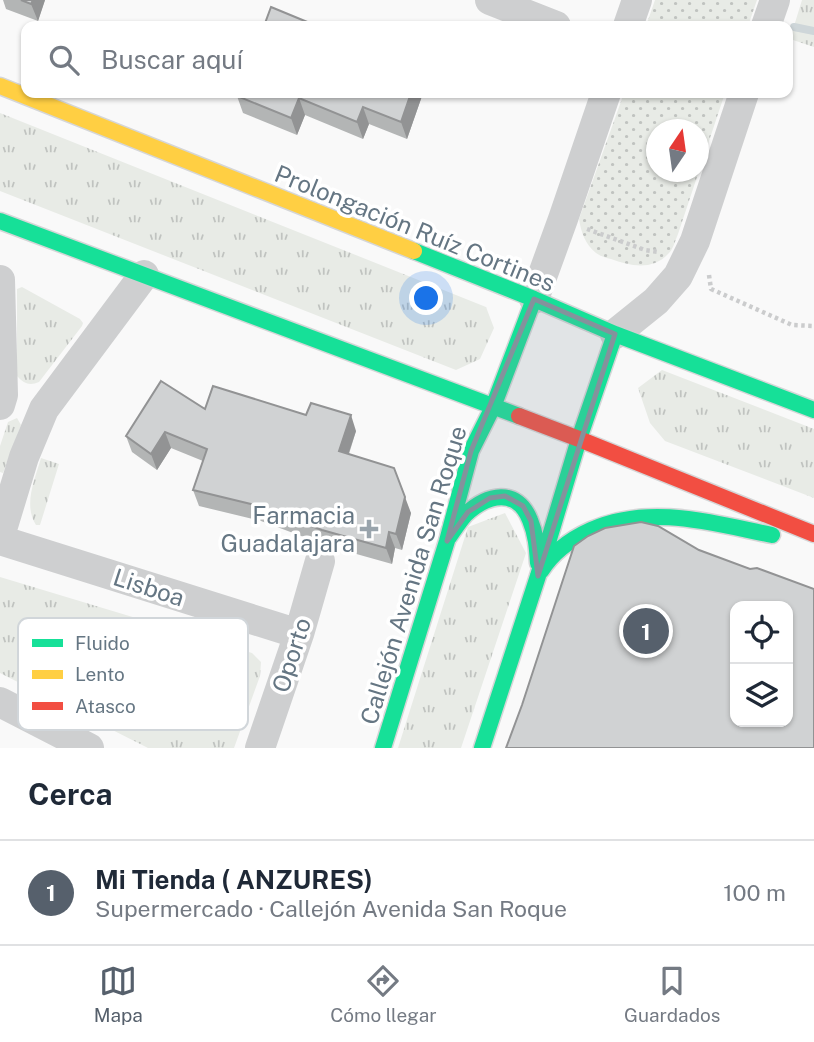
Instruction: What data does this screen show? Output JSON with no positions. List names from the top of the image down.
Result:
{
  "streets": {
    "main road": ["Prolongación Ruíz Cortines", "Callejón Avenida San Roque"],
    "street": ["Lisboa", "Oporto"]
  },
  "crossings": [
    ["Prolongación Ruíz Cortines", "Callejón Avenida San Roque"],
    ["Lisboa", "Oporto"]
  ],
  "places": {
    "health": ["Farmacia Guadalajara"]
  },
  "legend": ["Fluido", "Lento", "Atasco"],
  "north": "top",
  "page": {
    "search": "Buscar aquí",
    "pins": "1",
    "heading": "Cerca",
    "list": [
      {
        "mark": "1",
        "name": "Mi Tienda ( ANZURES)",
        "note": "Supermercado · Callejón Avenida San Roque",
        "value": "100 m"
      }
    ],
    "nav": ["Mapa", "Cómo llegar", "Guardados"]
  }
}
